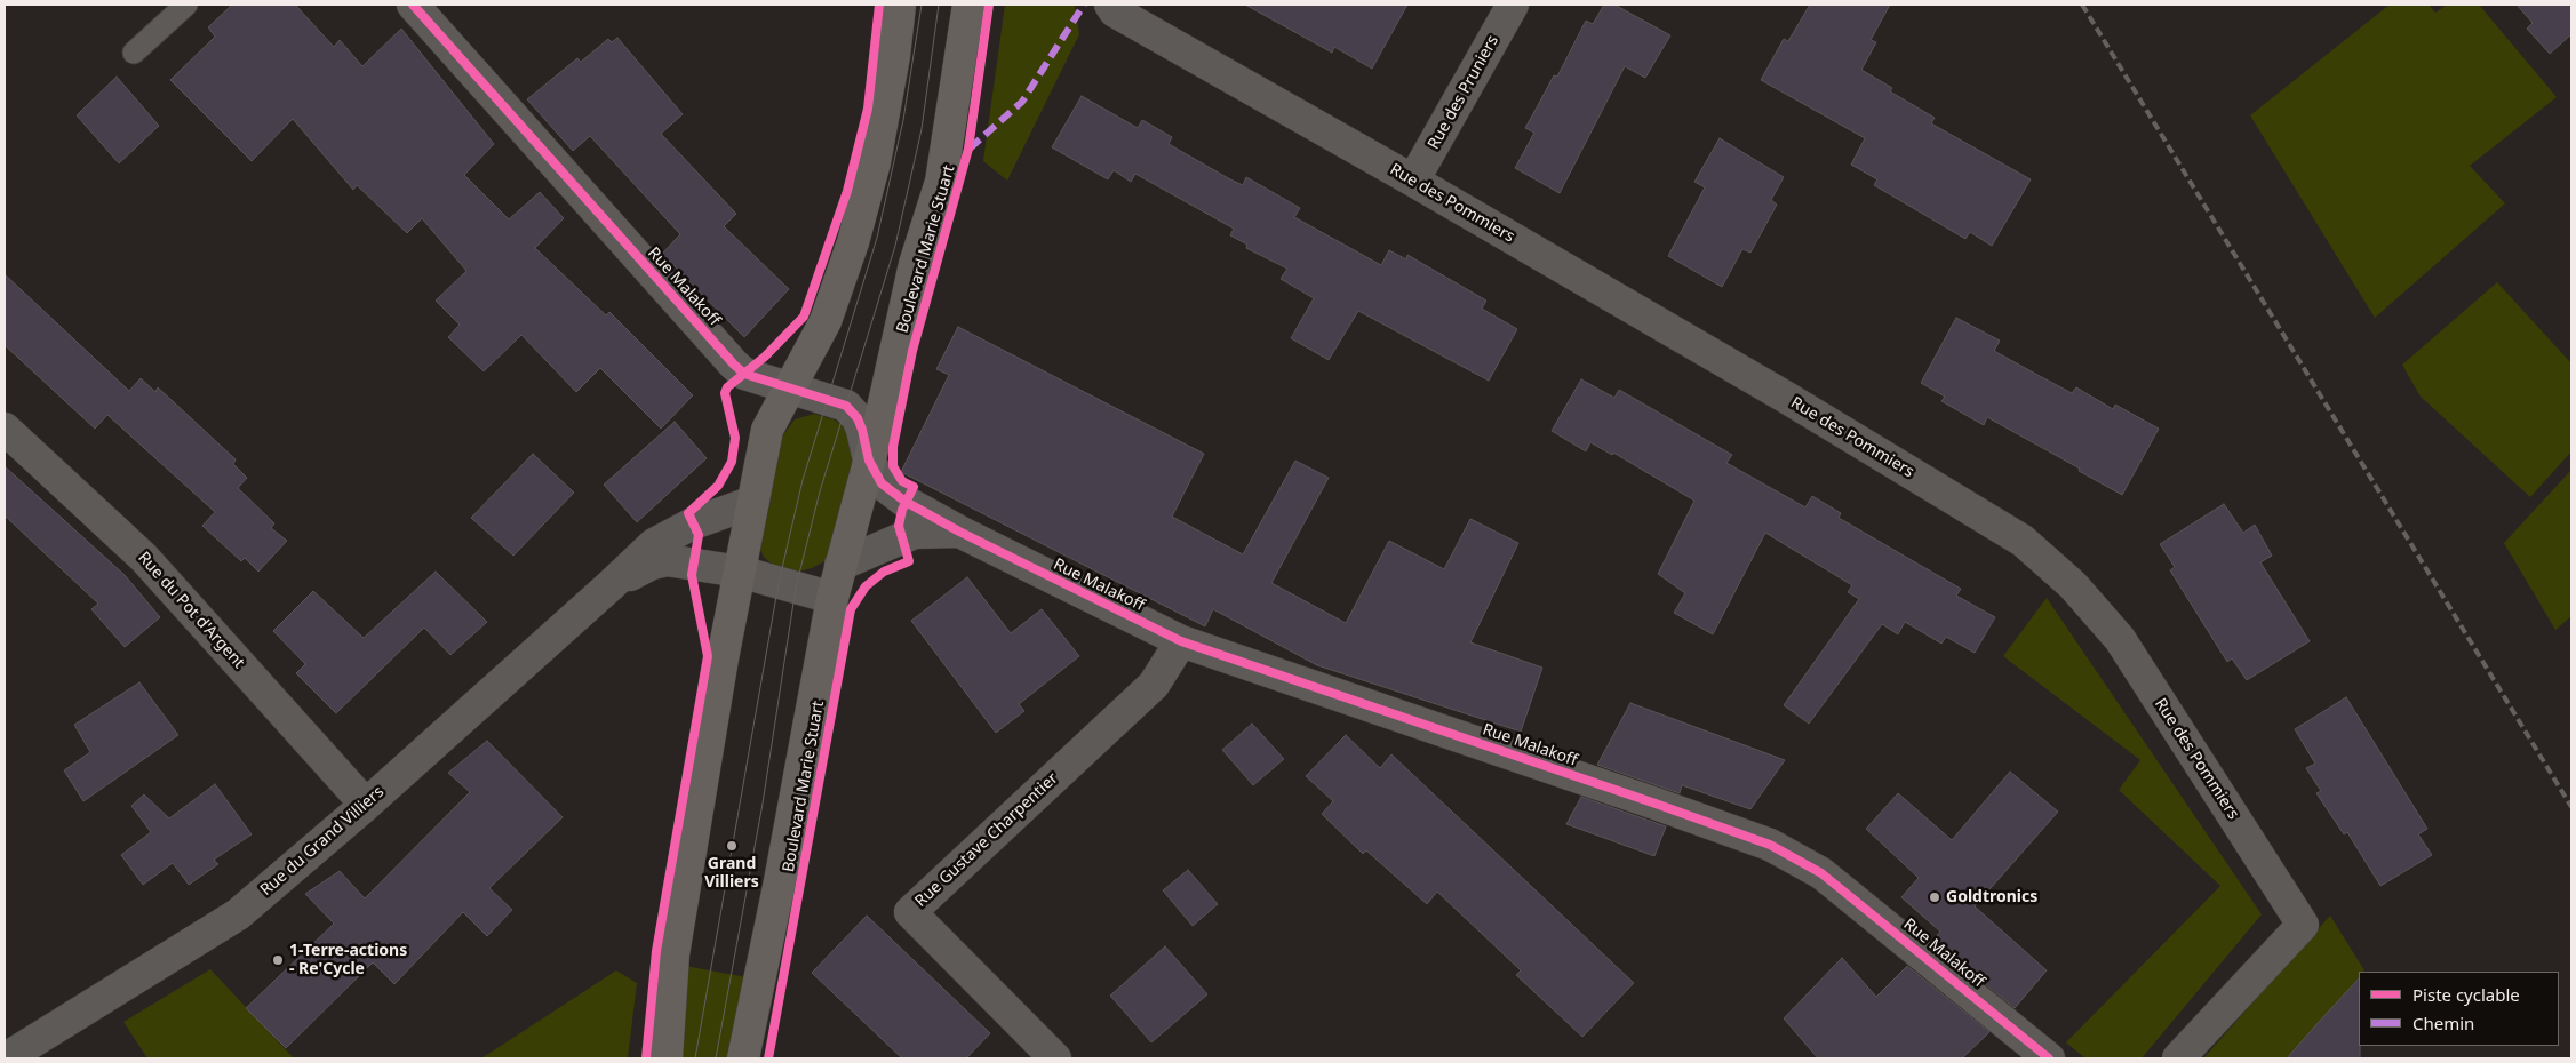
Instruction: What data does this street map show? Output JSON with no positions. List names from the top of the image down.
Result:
{
  "streets": {
    "main road": ["Boulevard Marie Stuart"],
    "street": [
      "Rue des Pruniers",
      "Rue des Pommiers",
      "Rue Malakoff",
      "Rue du Pot d'Argent",
      "Rue Gustave Charpentier",
      "Rue du Grand Villiers"
    ]
  },
  "crossings": [
    ["Rue des Pruniers", "Rue des Pommiers"],
    ["Boulevard Marie Stuart", "Rue Malakoff"],
    ["Boulevard Marie Stuart", "Rue du Grand Villiers"],
    ["Rue Malakoff", "Rue Gustave Charpentier"],
    ["Rue du Pot d'Argent", "Rue du Grand Villiers"]
  ],
  "places": ["Grand Villiers", "Goldtronics", "1-Terre-actions - Re'Cycle"],
  "legend": ["Piste cyclable", "Chemin"]
}
